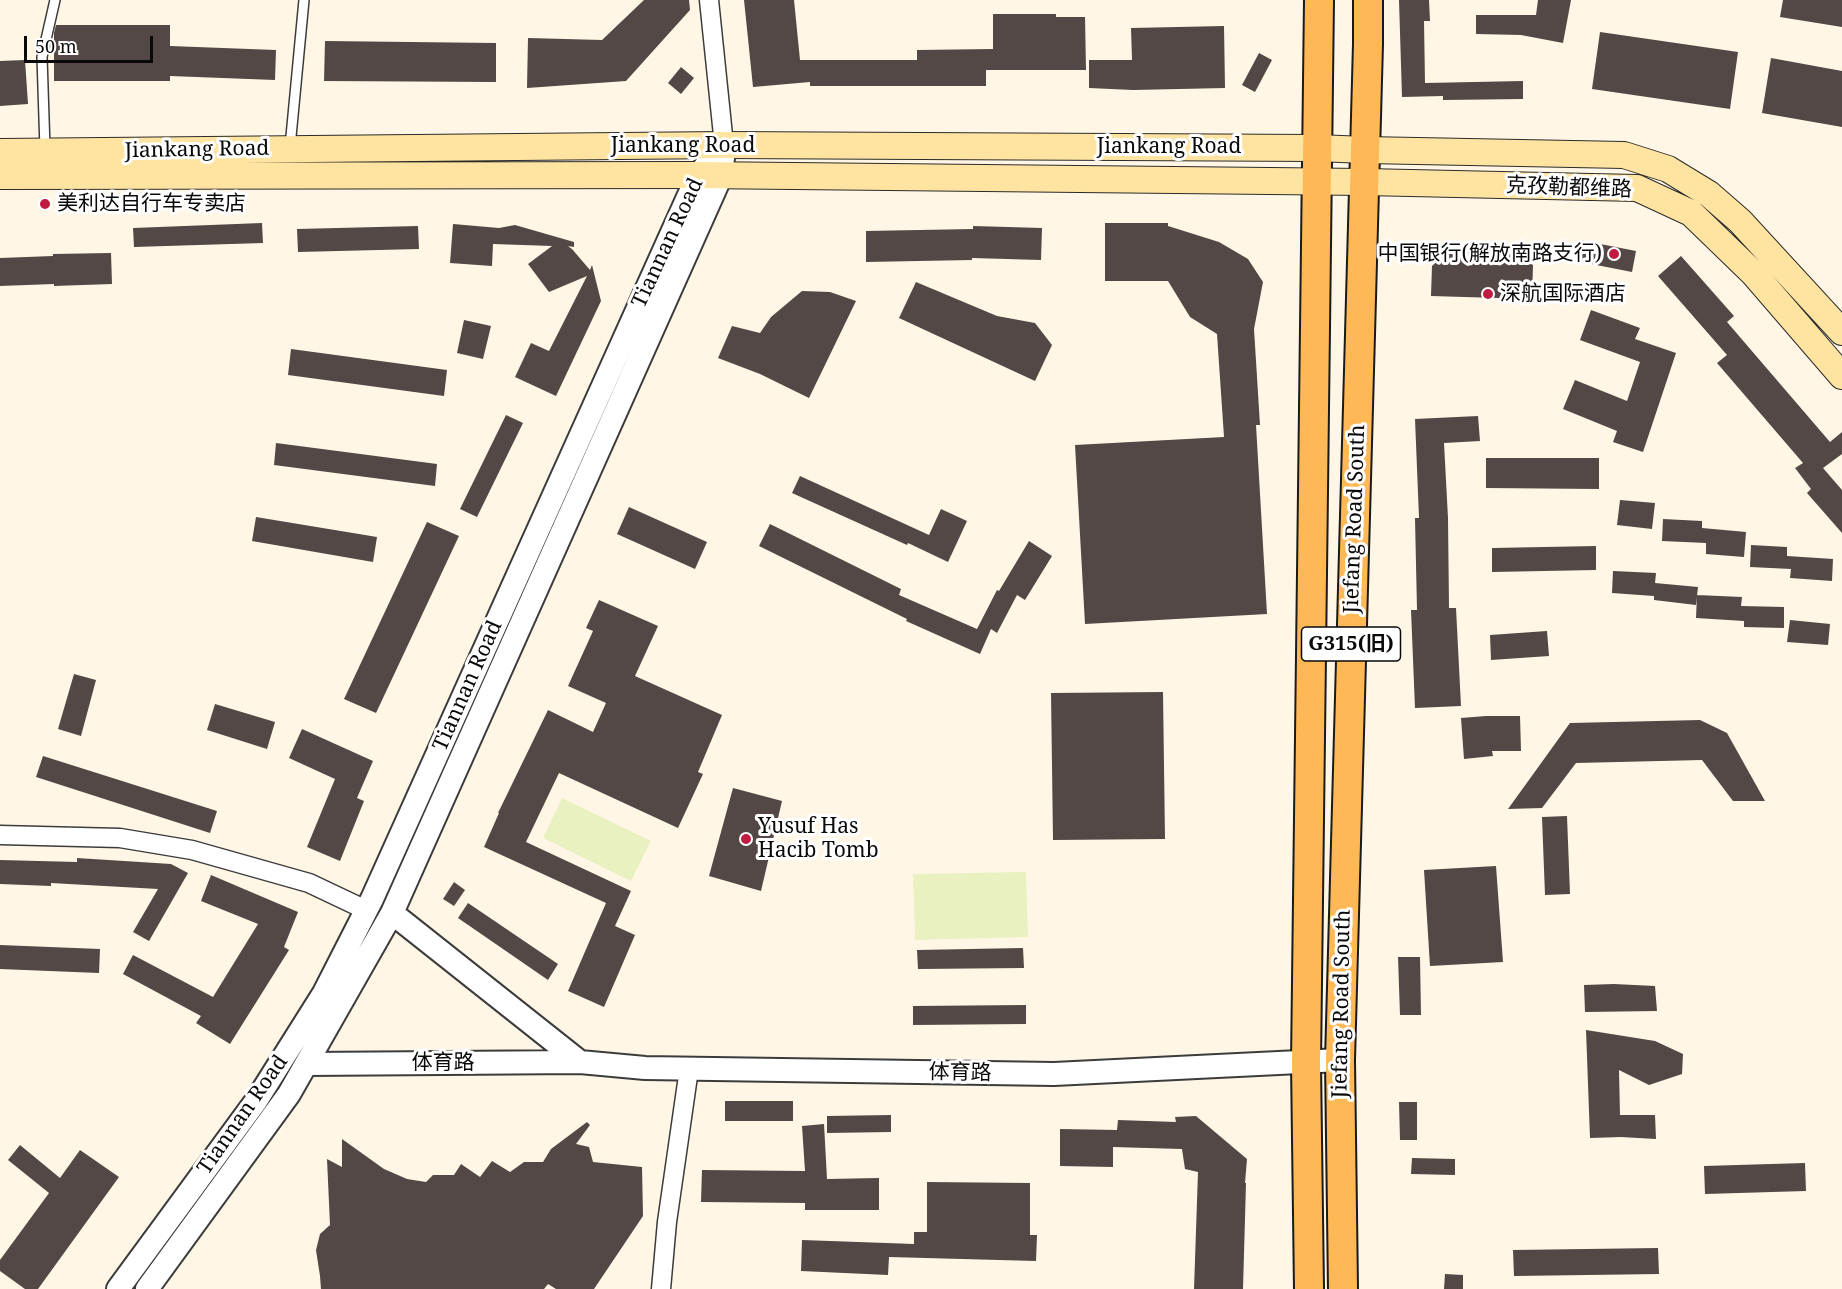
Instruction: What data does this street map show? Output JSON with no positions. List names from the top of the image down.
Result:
{
  "streets": {
    "main road": [
      "Jiankang Road",
      "克孜勒都维路",
      "Jiefang Road South",
      "G315(旧)"
    ],
    "street": ["Tiannan Road", "体育路"]
  },
  "crossings": [
    ["Jiankang Road", "克孜勒都维路"],
    ["Jiankang Road", "Tiannan Road"],
    ["Jiankang Road", "Jiefang Road South"],
    ["克孜勒都维路", "Jiefang Road South"],
    ["Tiannan Road", "体育路"],
    ["Jiefang Road South", "体育路"]
  ],
  "places": [
    "美利达自行车专卖店",
    "中国银行(解放南路支行)",
    "深航国际酒店",
    "Yusuf Has Hacib Tomb"
  ],
  "scale_bar": "50 m"
}
